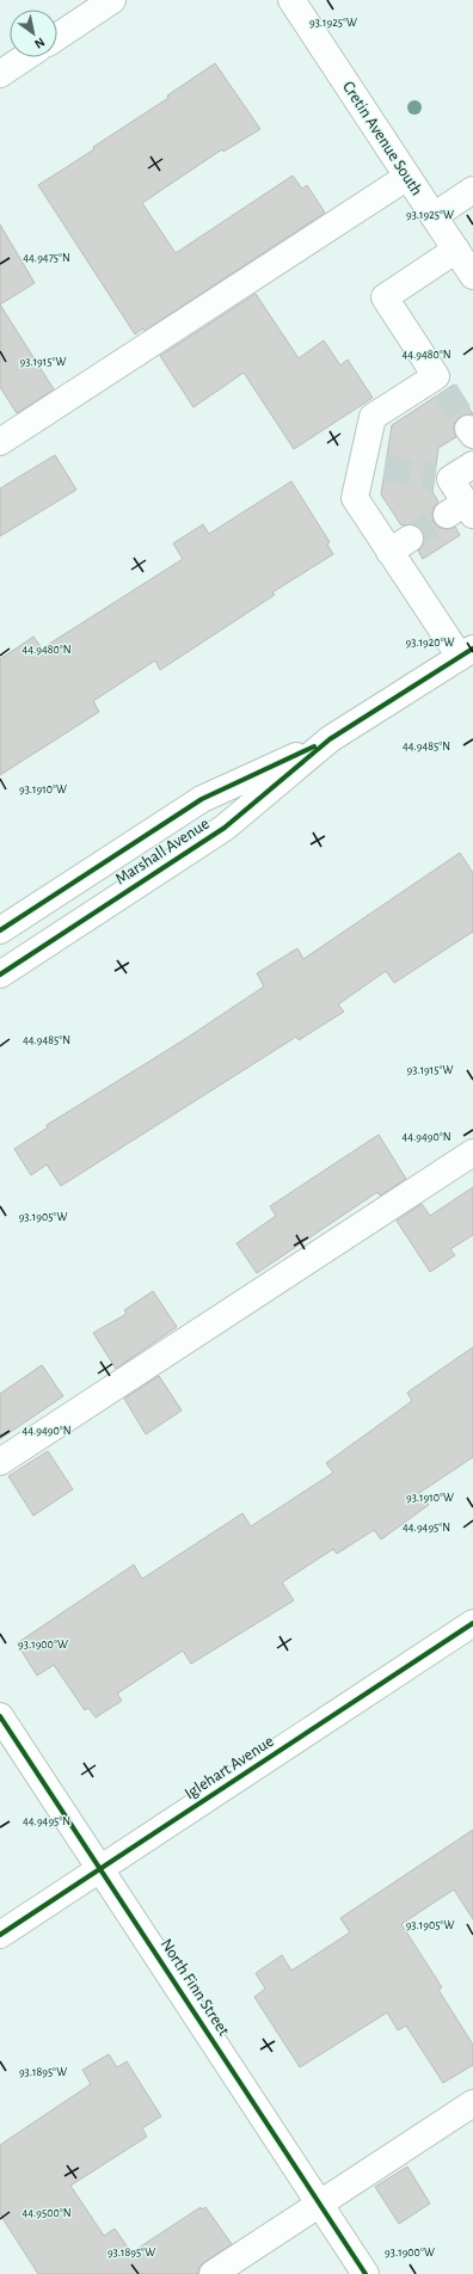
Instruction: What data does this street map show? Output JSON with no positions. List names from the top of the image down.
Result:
{
  "streets": {
    "street": [
      "Cretin Avenue South",
      "Marshall Avenue",
      "Iglehart Avenue",
      "North Finn Street"
    ]
  },
  "crossings": [
    ["Iglehart Avenue", "North Finn Street"]
  ],
  "north": "bottom right",
  "coordinates": [
    "93.1925°W",
    "44.9475°N",
    "44.9480°N",
    "93.1915°W",
    "93.1920°W",
    "44.9485°N",
    "93.1910°W",
    "44.9490°N",
    "93.1905°W",
    "44.9495°N",
    "93.1900°W",
    "93.1895°W",
    "44.9500°N"
  ]
}
